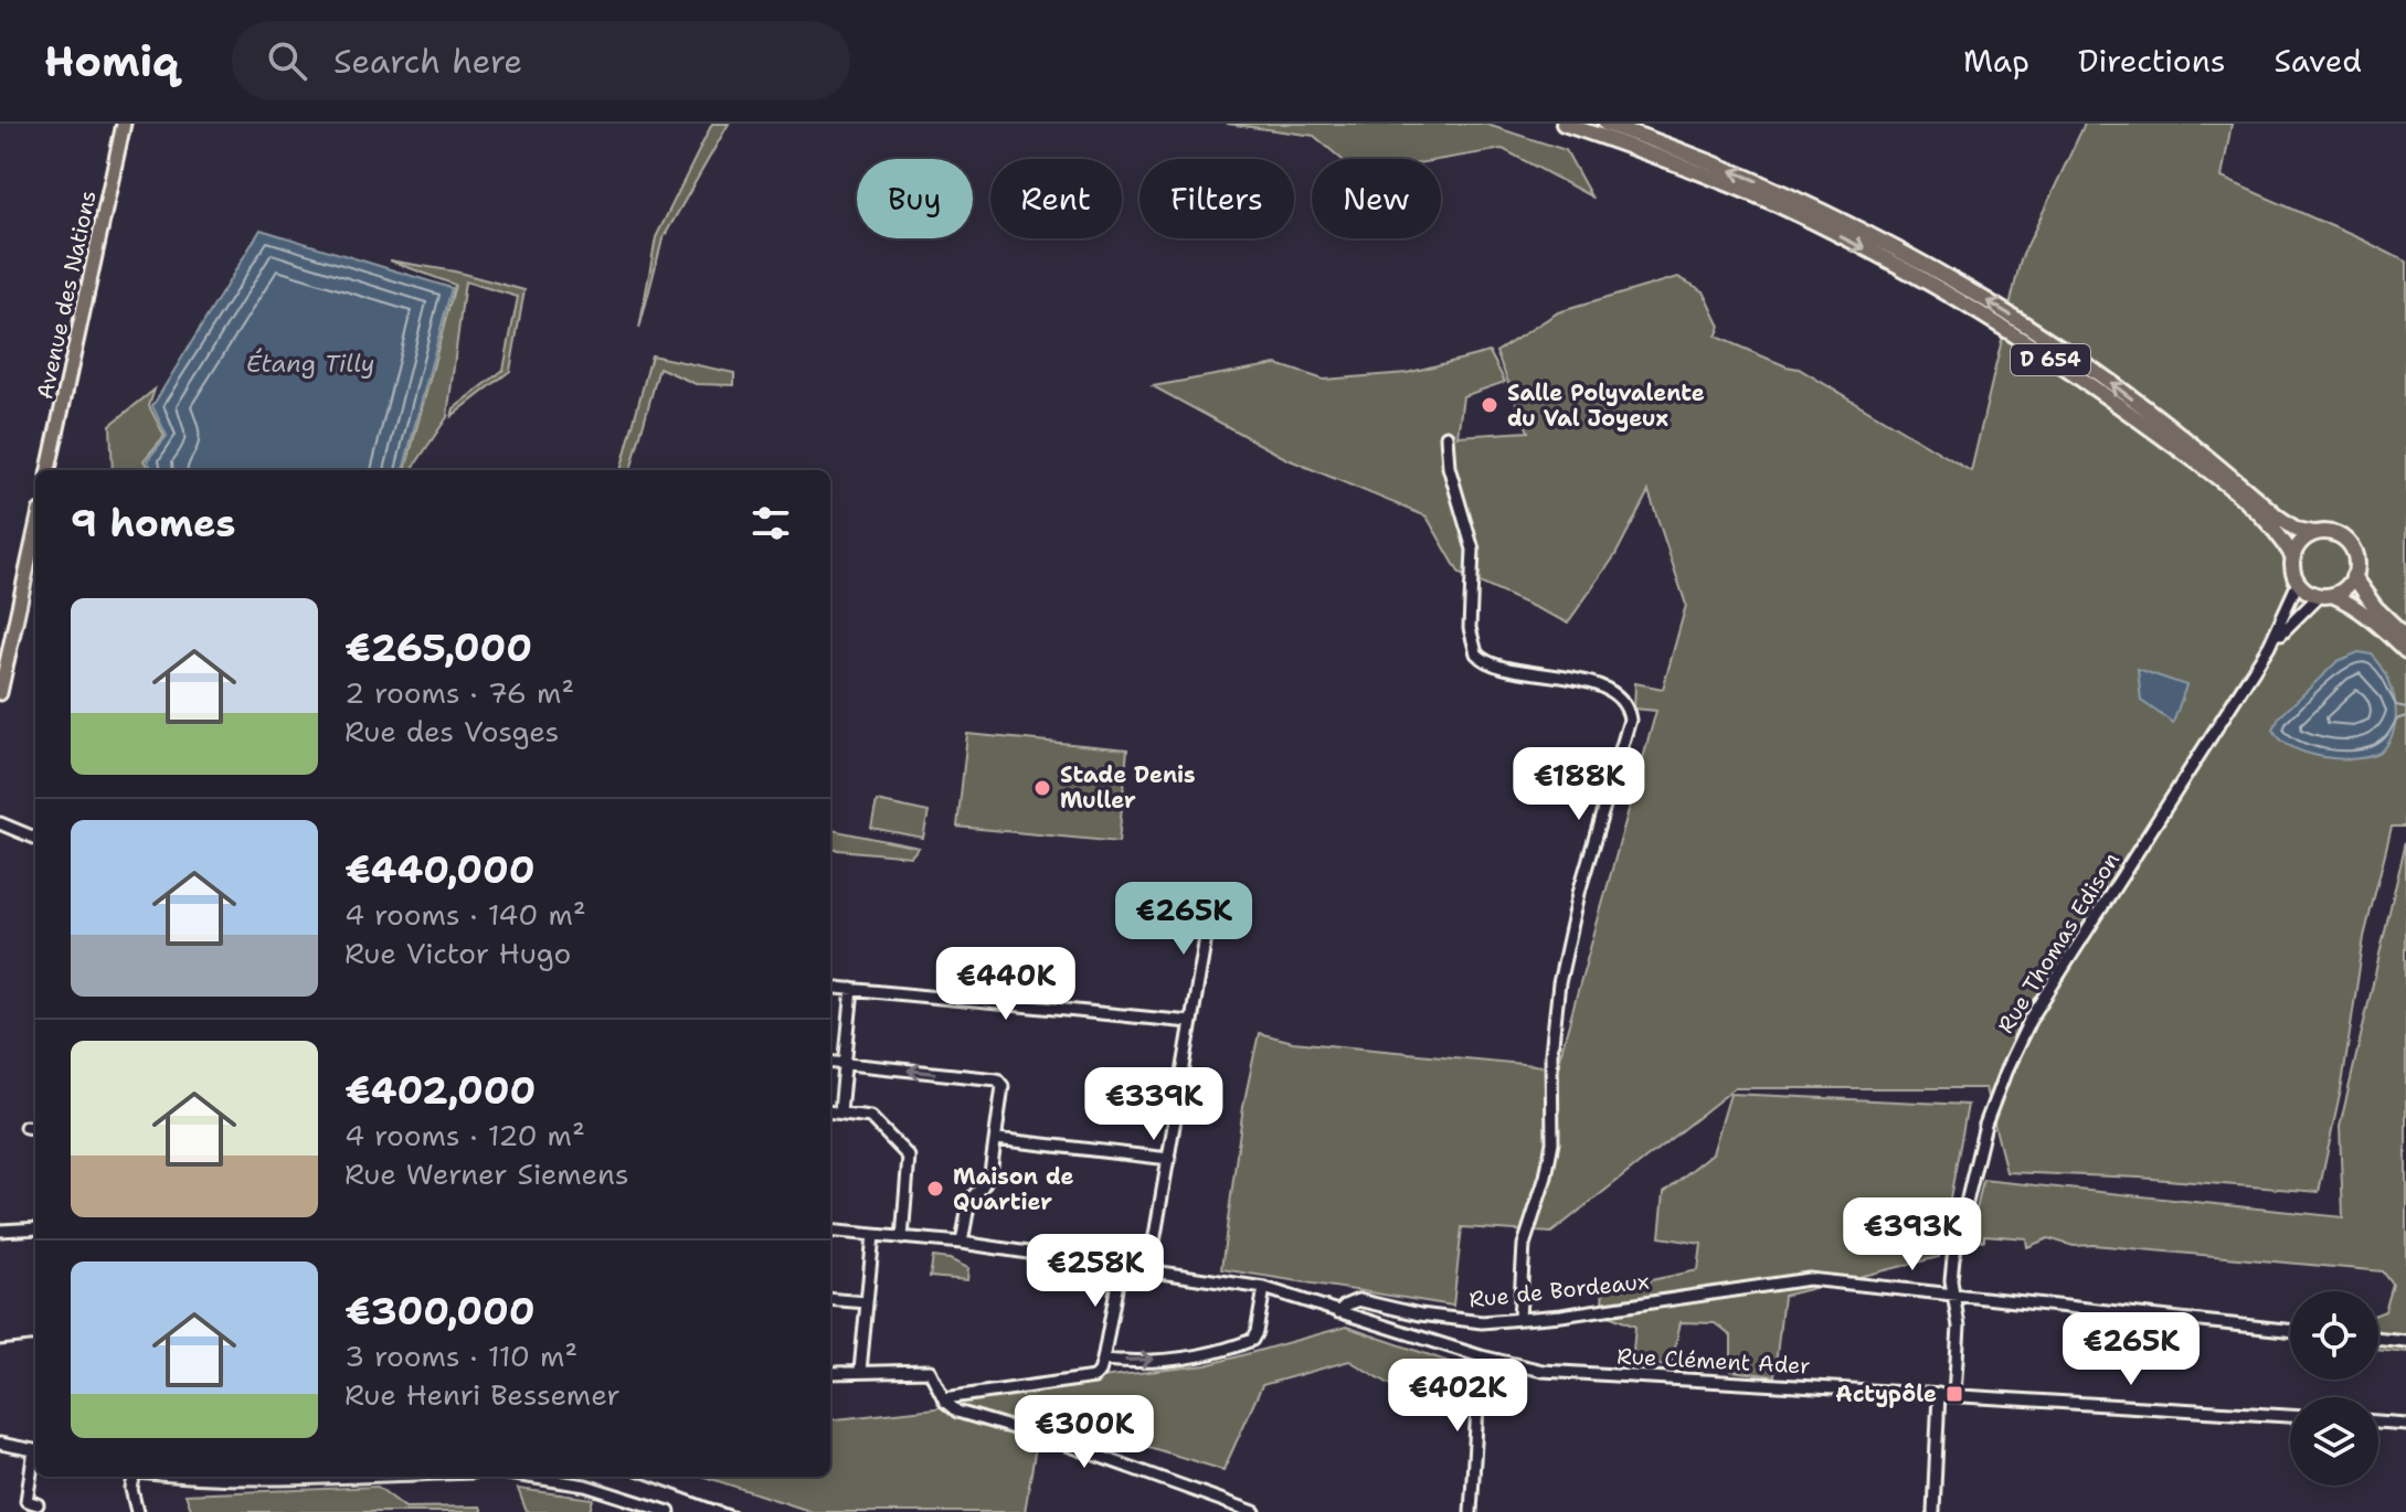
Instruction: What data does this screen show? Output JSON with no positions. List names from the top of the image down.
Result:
{
  "streets": {
    "highway": ["D 654"],
    "main road": ["Avenue des Nations"],
    "street": ["Rue Thomas Edison", "Rue de Bordeaux", "Rue Clément Ader"]
  },
  "crossings": [
    ["Rue Thomas Edison", "Rue de Bordeaux"],
    ["Rue Thomas Edison", "Rue Clément Ader"],
    ["Rue de Bordeaux", "Rue Clément Ader"]
  ],
  "water": ["Étang Tilly"],
  "places": {
    "other": ["Salle Polyvalente du Val Joyeux", "Stade Denis Muller", "Maison de Quartier"],
    "transit": ["Actypôle"]
  },
  "page": {
    "header": "Homiq",
    "search": "Search here",
    "nav": ["Map", "Directions", "Saved"],
    "chip": [
      "Buy",
      "Rent",
      "Filters",
      "New"
    ],
    "heading": "9 homes",
    "list": [
      {
        "name": "€265,000",
        "note": "2 rooms · 76 m² · Rue des Vosges"
      },
      {
        "name": "€440,000",
        "note": "4 rooms · 140 m² · Rue Victor Hugo"
      },
      {
        "name": "€402,000",
        "note": "4 rooms · 120 m² · Rue Werner Siemens"
      },
      {
        "name": "€300,000",
        "note": "3 rooms · 110 m² · Rue Henri Bessemer"
      }
    ],
    "price": [
      "€188K",
      "€265K",
      "€440K",
      "€339K",
      "€393K",
      "€258K",
      "€265K",
      "€402K",
      "€300K"
    ]
  }
}
